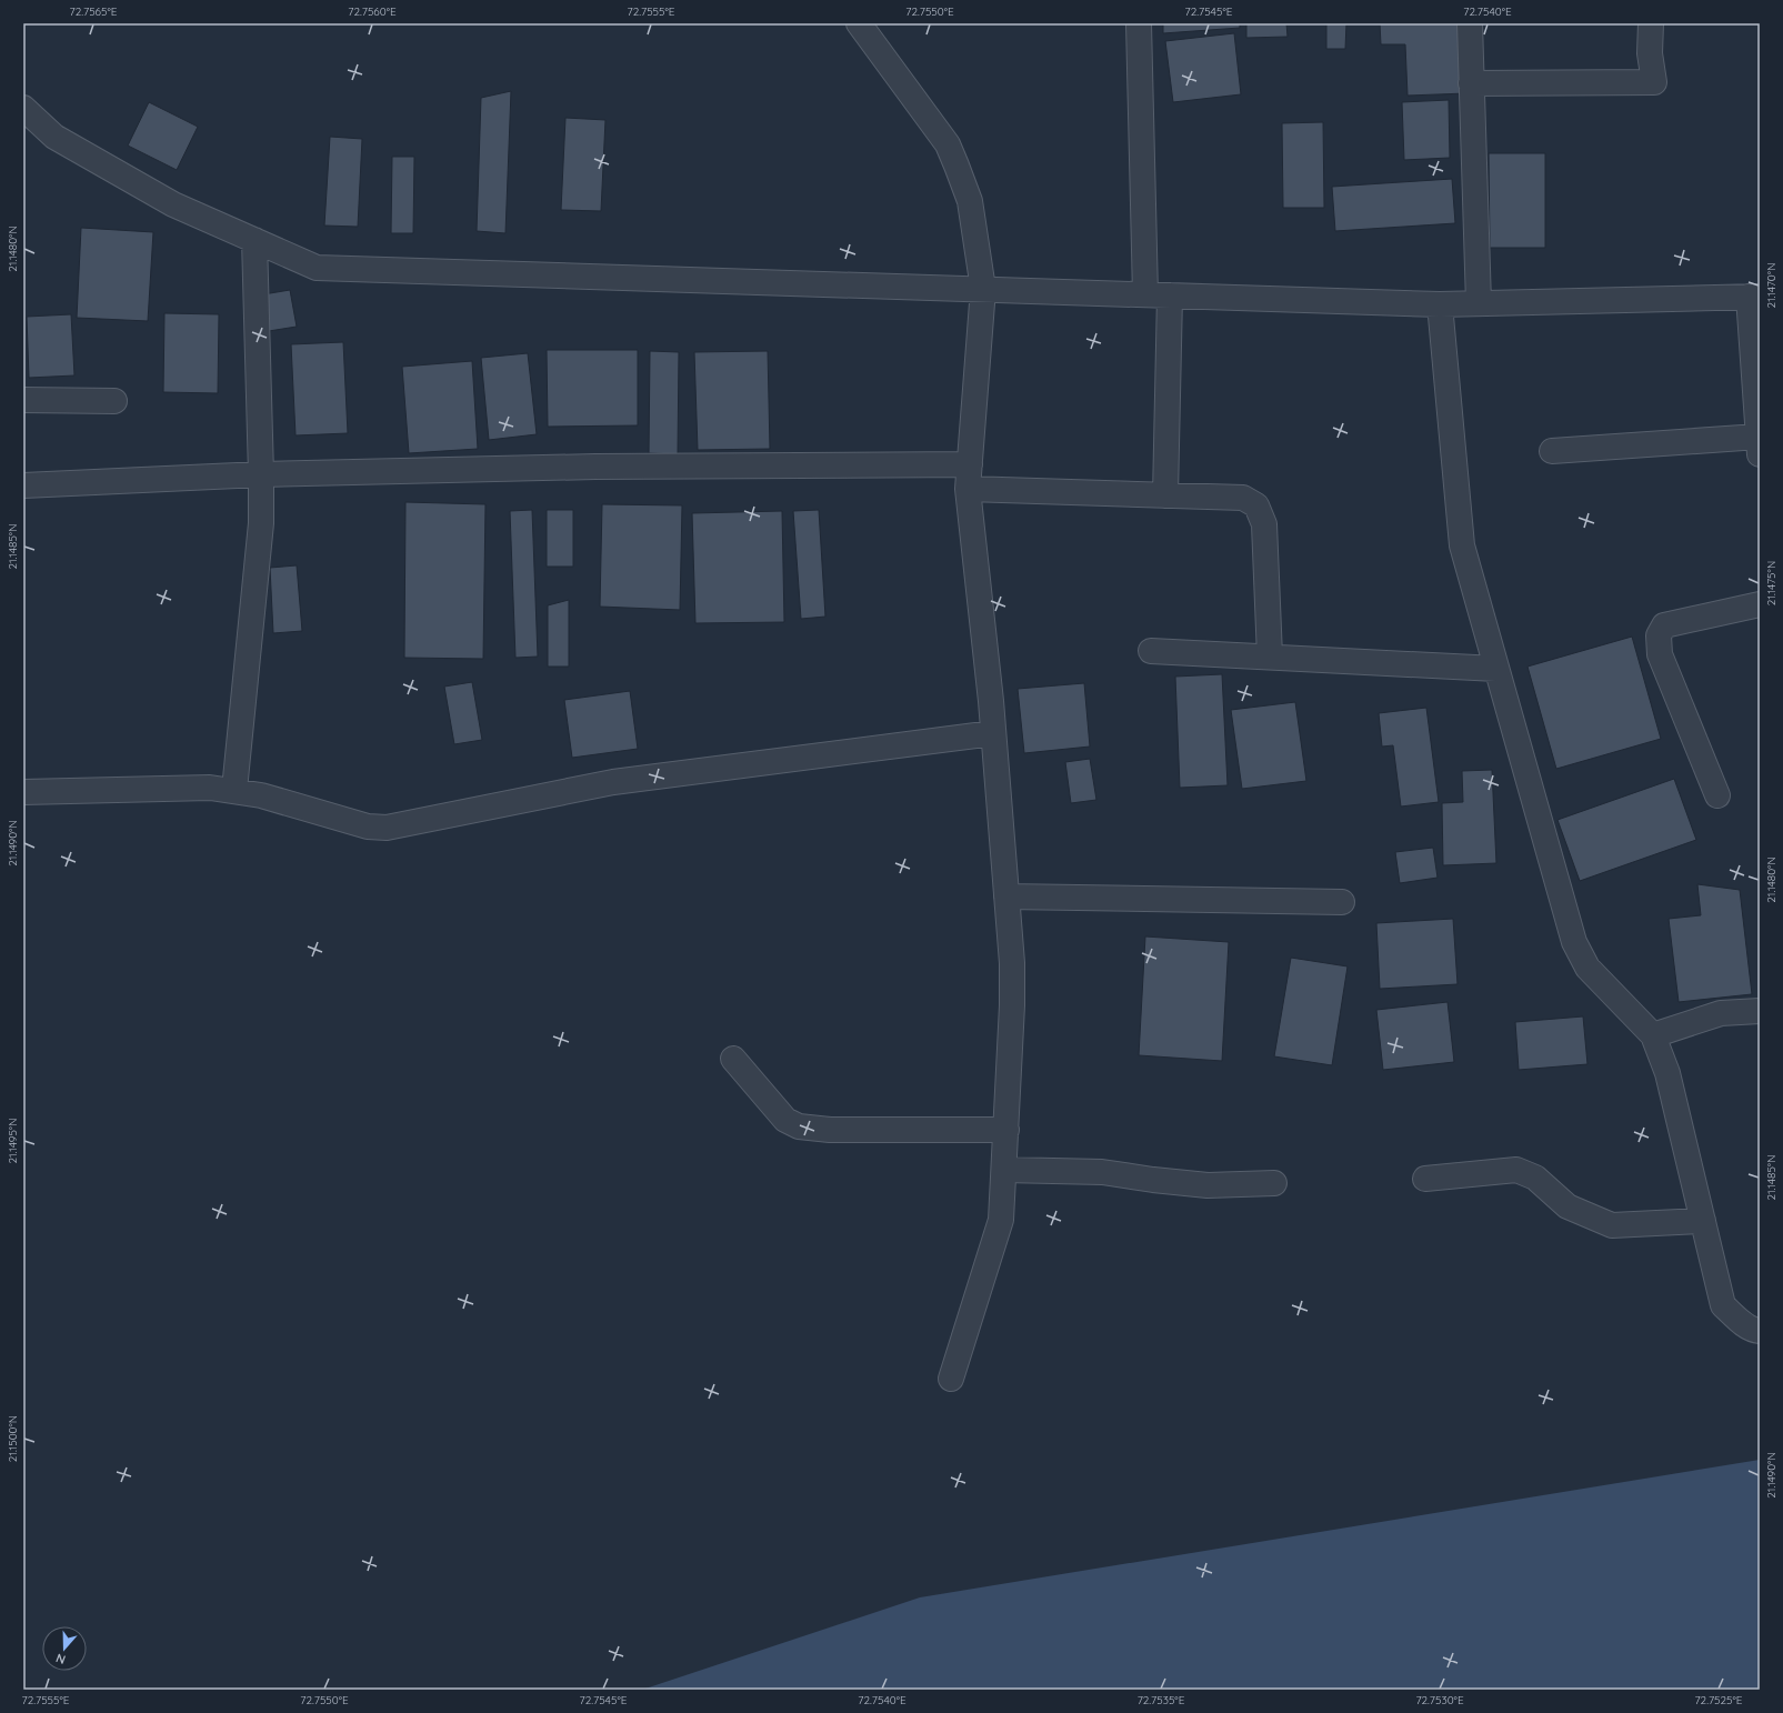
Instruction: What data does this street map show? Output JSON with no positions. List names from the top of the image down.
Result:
{
  "north": "bottom",
  "coordinates": [
    "72.7565°E",
    "72.7560°E",
    "72.7555°E",
    "72.7550°E",
    "72.7545°E",
    "72.7540°E",
    "21.1480°N",
    "21.1470°N",
    "21.1485°N",
    "21.1475°N",
    "21.1490°N",
    "21.1495°N",
    "21.1500°N",
    "72.7535°E",
    "72.7530°E",
    "72.7525°E"
  ]
}
